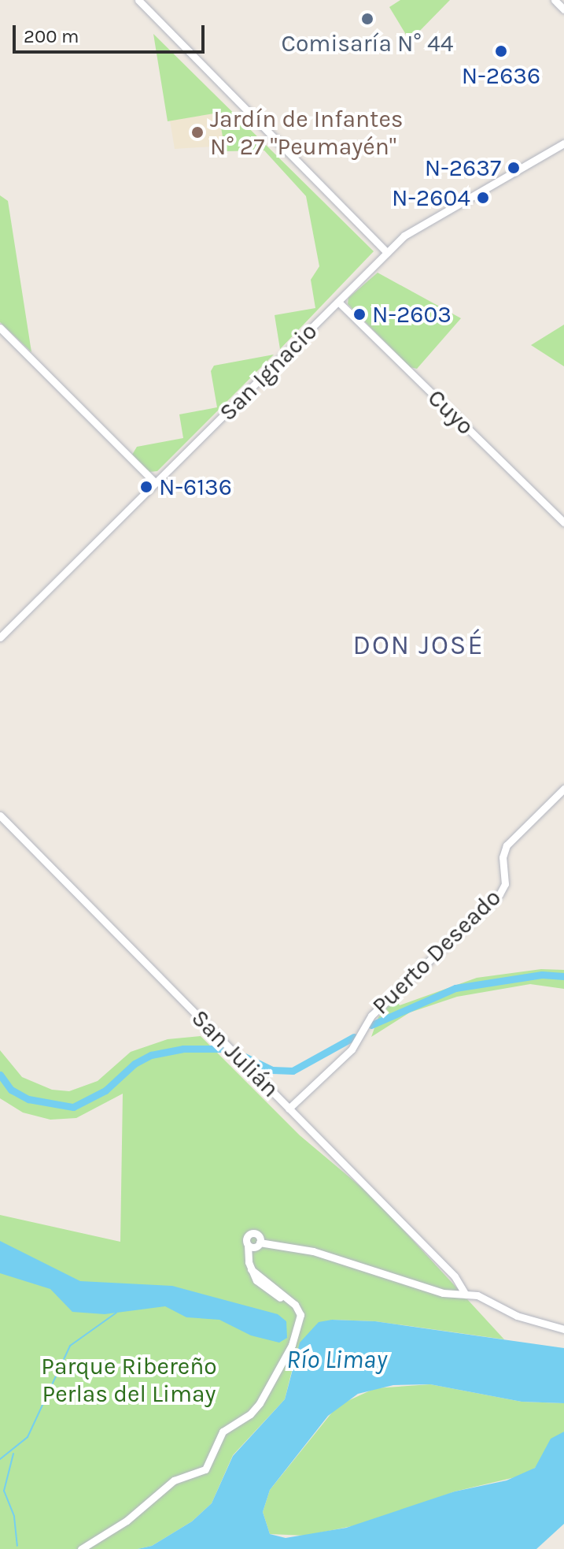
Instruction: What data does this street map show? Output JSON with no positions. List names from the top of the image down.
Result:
{
  "streets": {
    "street": [
      "San Ignacio",
      "Cuyo",
      "Puerto Deseado",
      "San Julián"
    ]
  },
  "crossings": [
    ["San Ignacio", "Cuyo"],
    ["Puerto Deseado", "San Julián"]
  ],
  "districts": ["DON JOSÉ"],
  "water": ["Río Limay"],
  "parks": ["Parque Ribereño Perlas del Limay"],
  "places": [
    "Comisaría N° 44",
    "N-2636",
    "Jardín de Infantes N° 27 \"Peumayén\"",
    "N-2637",
    "N-2604",
    "N-2603",
    "N-6136"
  ],
  "scale_bar": "200 m"
}
